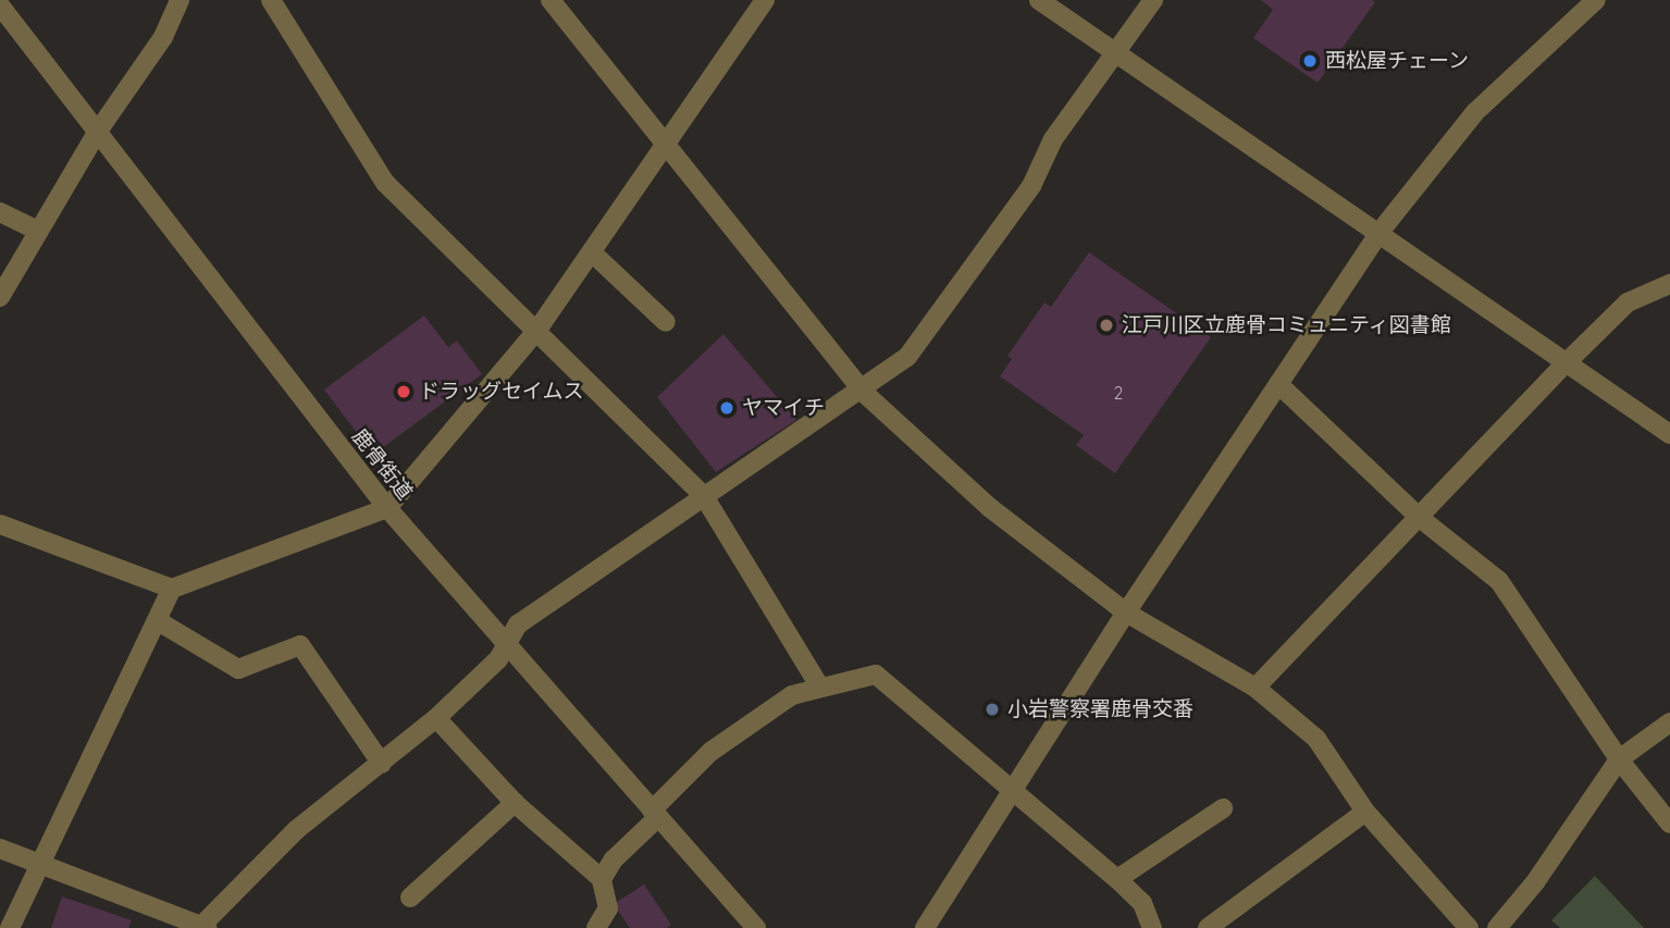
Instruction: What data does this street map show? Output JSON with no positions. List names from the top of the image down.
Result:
{
  "streets": {
    "street": ["鹿骨街道"]
  },
  "places": [
    "西松屋チェーン",
    "江戸川区立鹿骨コミュニティ図書館",
    "ドラッグセイムス",
    "ヤマイチ",
    "小岩警察署鹿骨交番"
  ],
  "house_numbers": ["2"]
}
